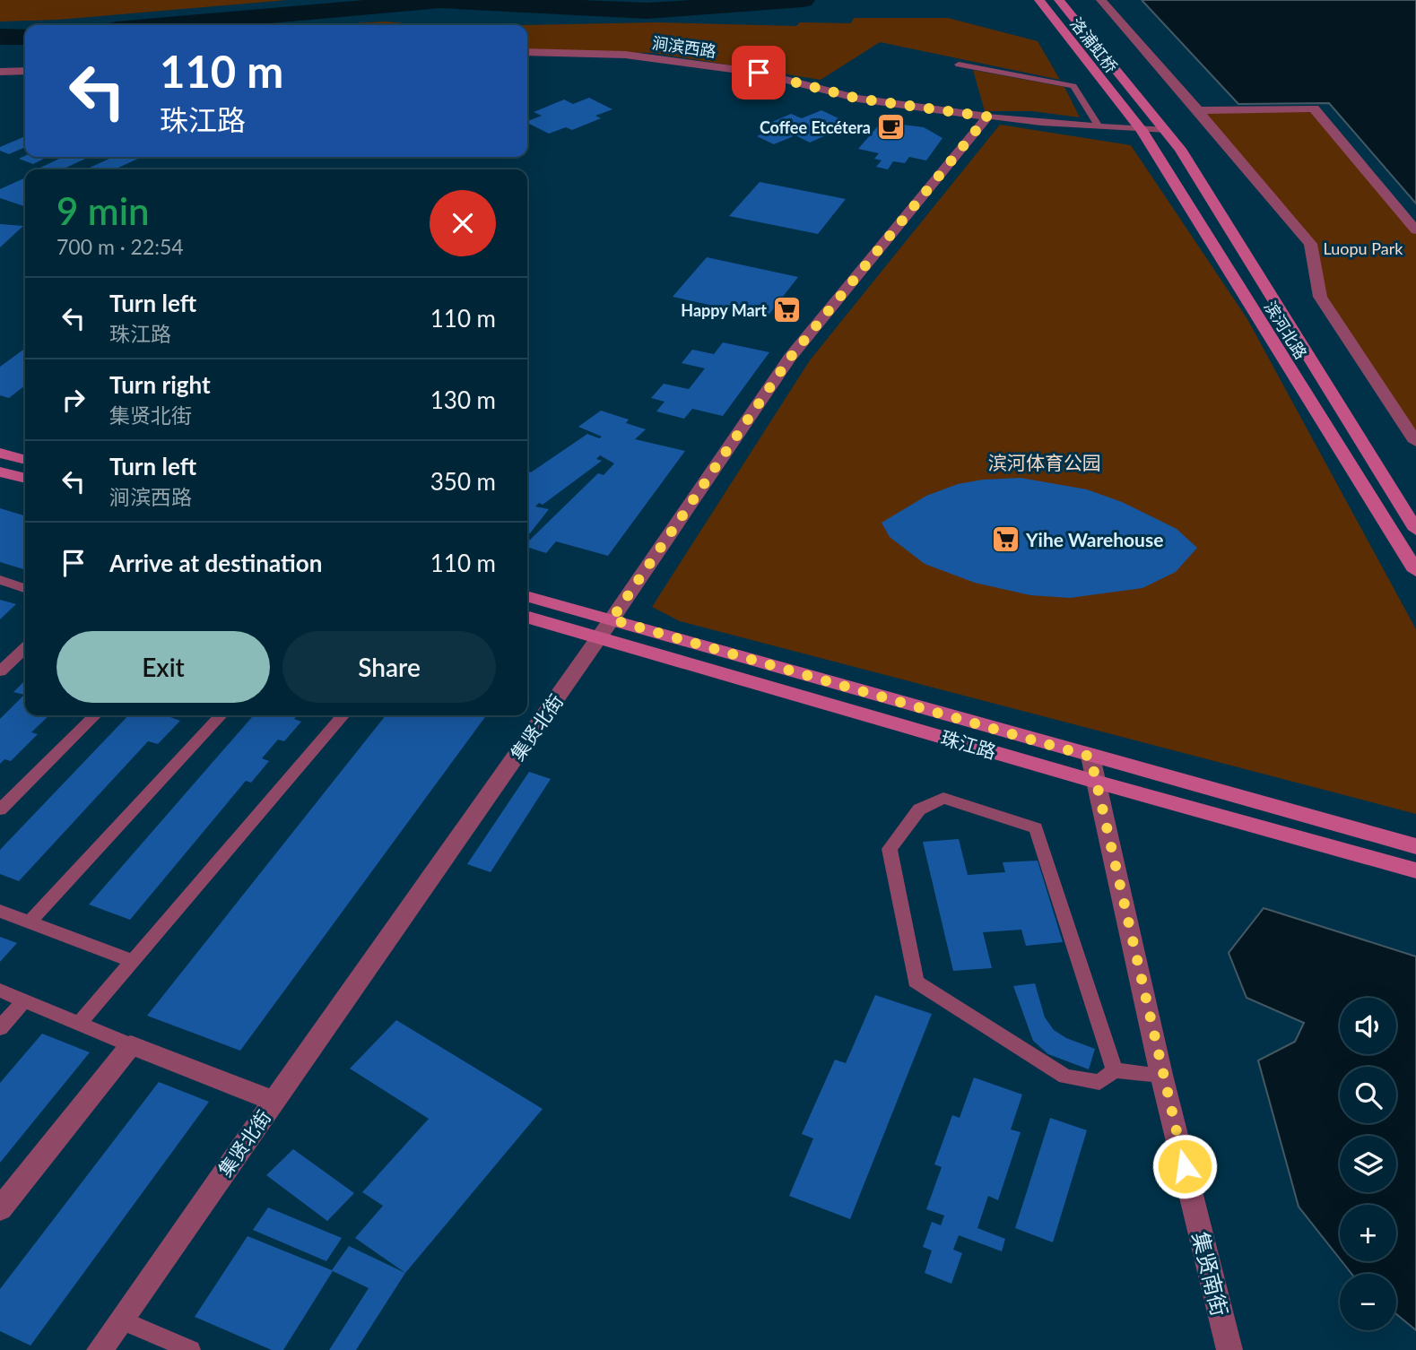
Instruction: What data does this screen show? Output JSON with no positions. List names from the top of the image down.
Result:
{
  "streets": {
    "main road": ["洛浦虹桥", "滨河北路", "珠江路"],
    "street": ["涧滨西路", "集贤北街", "集贤南街"]
  },
  "crossings": [
    ["洛浦虹桥", "滨河北路"],
    ["涧滨西路", "集贤北街"],
    ["集贤北街", "珠江路"],
    ["珠江路", "集贤南街"]
  ],
  "parks": ["Luopu Park", "滨河体育公园"],
  "places": {
    "cafe": ["Coffee Etcétera"],
    "supermarket": ["Happy Mart", "Yihe Warehouse"]
  },
  "page": {
    "turn": ["110 m", "珠江路"],
    "heading": ["9 min", "700 m · 22:54"],
    "list": [
      {
        "name": "Turn left",
        "note": "珠江路",
        "value": "110 m"
      },
      {
        "name": "Turn right",
        "note": "集贤北街",
        "value": "130 m"
      },
      {
        "name": "Turn left",
        "note": "涧滨西路",
        "value": "350 m"
      },
      {
        "name": "Arrive at destination",
        "value": "110 m"
      }
    ],
    "buttons": ["Exit", "Share"],
    "map_buttons": ["+", "−"]
  }
}
